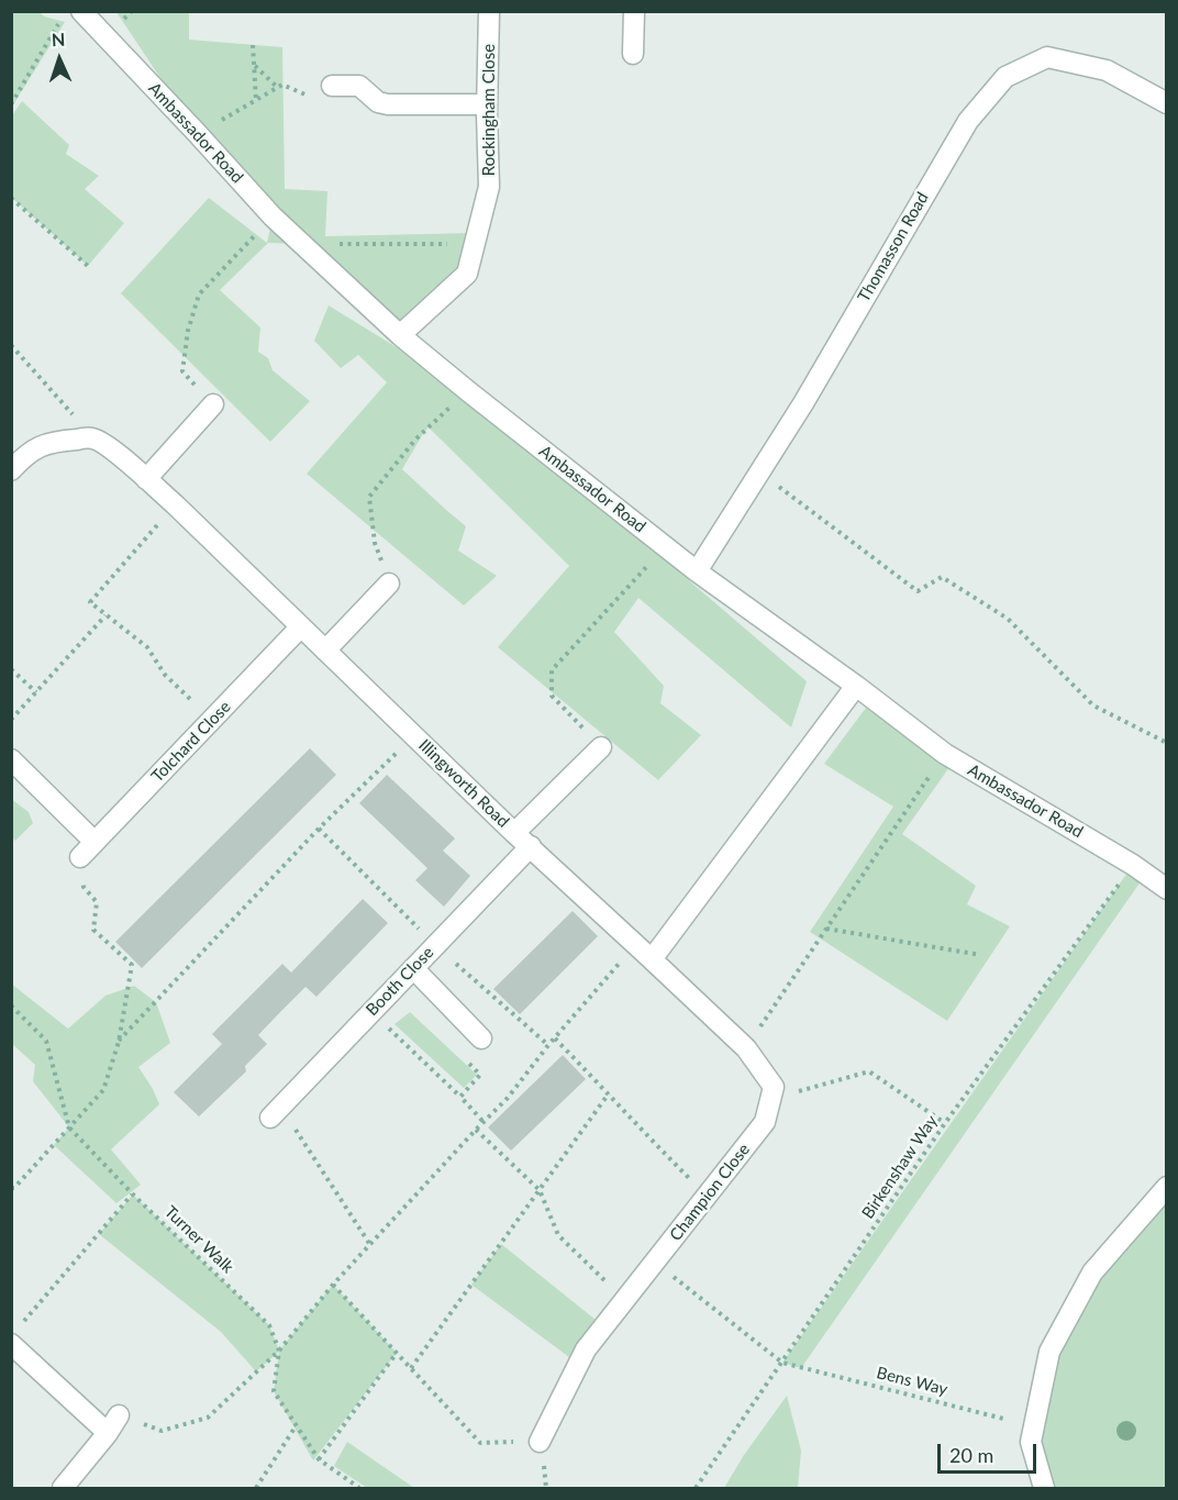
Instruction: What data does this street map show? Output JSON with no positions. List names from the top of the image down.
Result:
{
  "streets": {
    "street": [
      "Rockingham Close",
      "Ambassador Road",
      "Thomasson Road",
      "Tolchard Close",
      "Illingworth Road",
      "Booth Close",
      "Champion Close"
    ],
    "path": ["Birkenshaw Way", "Turner Walk", "Bens Way"]
  },
  "crossings": [
    ["Rockingham Close", "Ambassador Road"],
    ["Ambassador Road", "Thomasson Road"],
    ["Ambassador Road", "Birkenshaw Way"],
    ["Tolchard Close", "Illingworth Road"],
    ["Illingworth Road", "Booth Close"],
    ["Birkenshaw Way", "Bens Way"]
  ],
  "scale_bar": "20 m",
  "north": "top"
}
